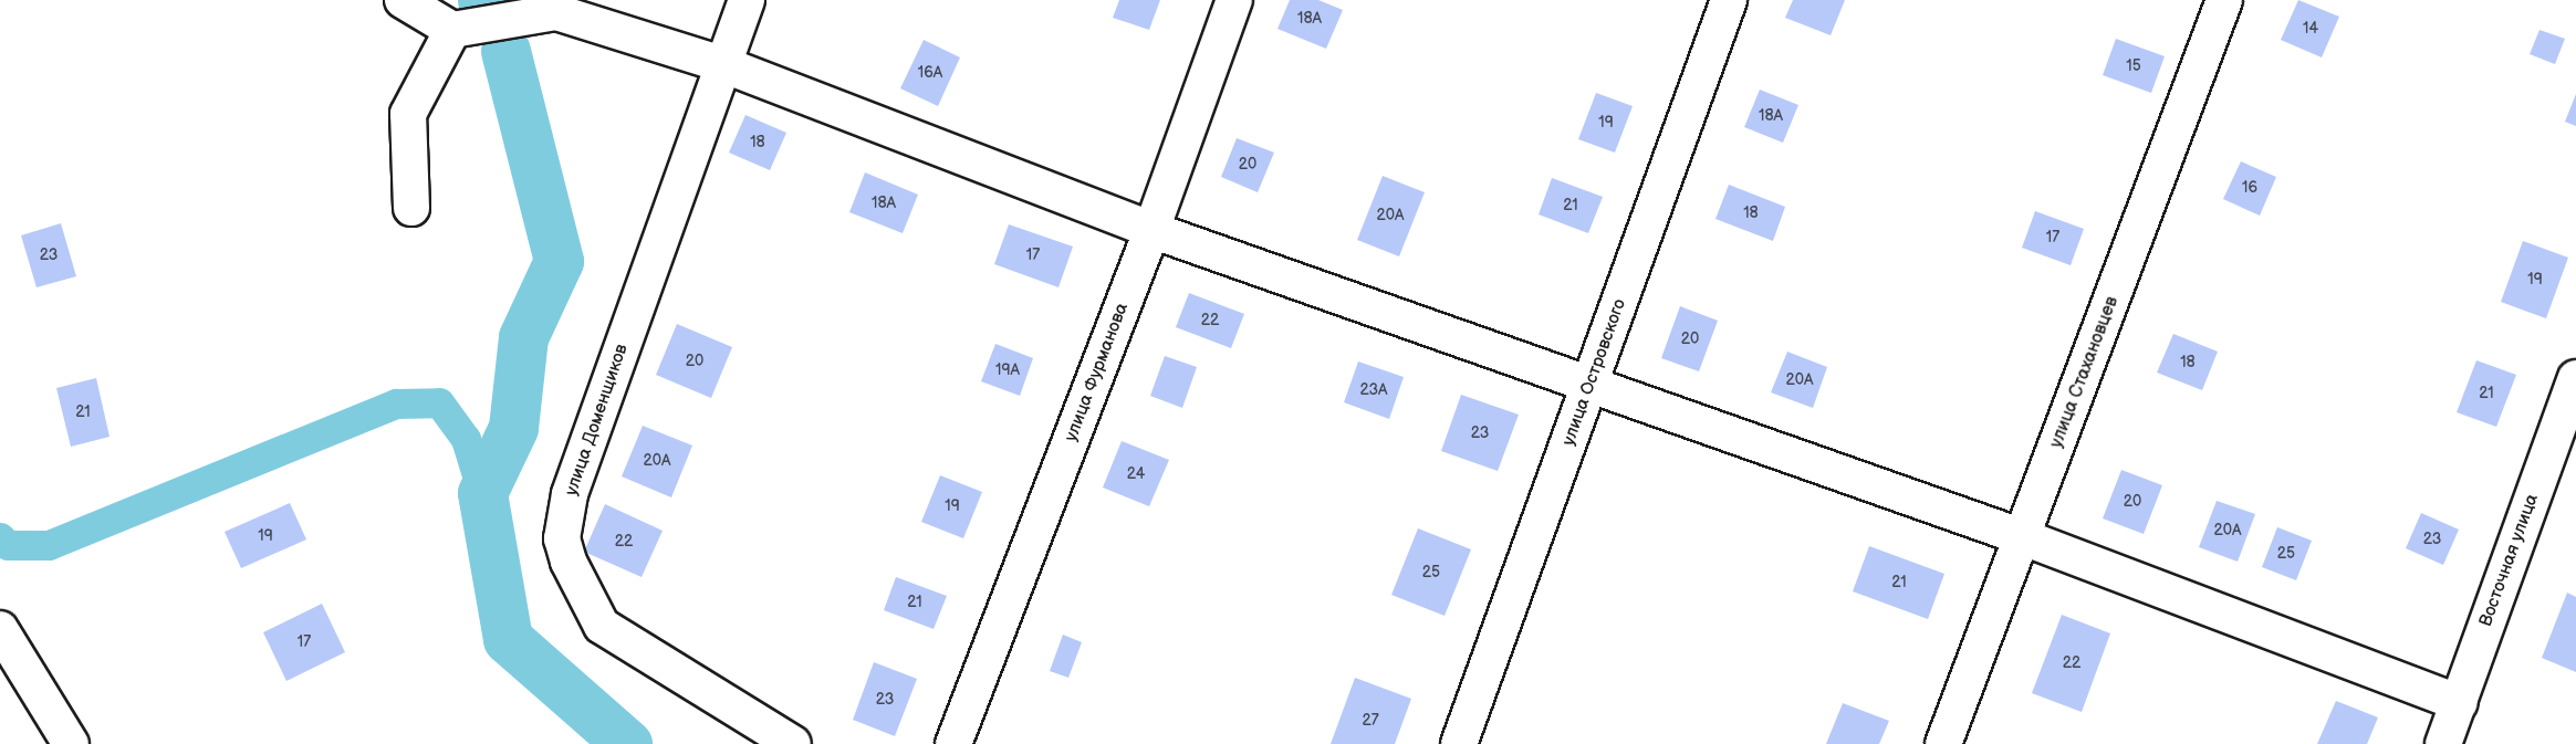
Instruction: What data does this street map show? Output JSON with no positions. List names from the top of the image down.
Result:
{
  "streets": {
    "street": [
      "улица Фурманова",
      "улица Островского",
      "улица Стахановцев",
      "улица Доменщиков",
      "Восточная улица"
    ]
  },
  "house_numbers": [
    "18А",
    "14",
    "15",
    "16А",
    "18А",
    "19",
    "18",
    "20",
    "16",
    "18А",
    "21",
    "18",
    "20А",
    "17",
    "23",
    "17",
    "19",
    "22",
    "20",
    "20",
    "18",
    "19А",
    "20А",
    "23А",
    "21",
    "21",
    "23",
    "20А",
    "24",
    "20",
    "19",
    "20А",
    "19",
    "23",
    "22",
    "25",
    "25",
    "21",
    "21",
    "17",
    "22",
    "23",
    "27"
  ]
}
